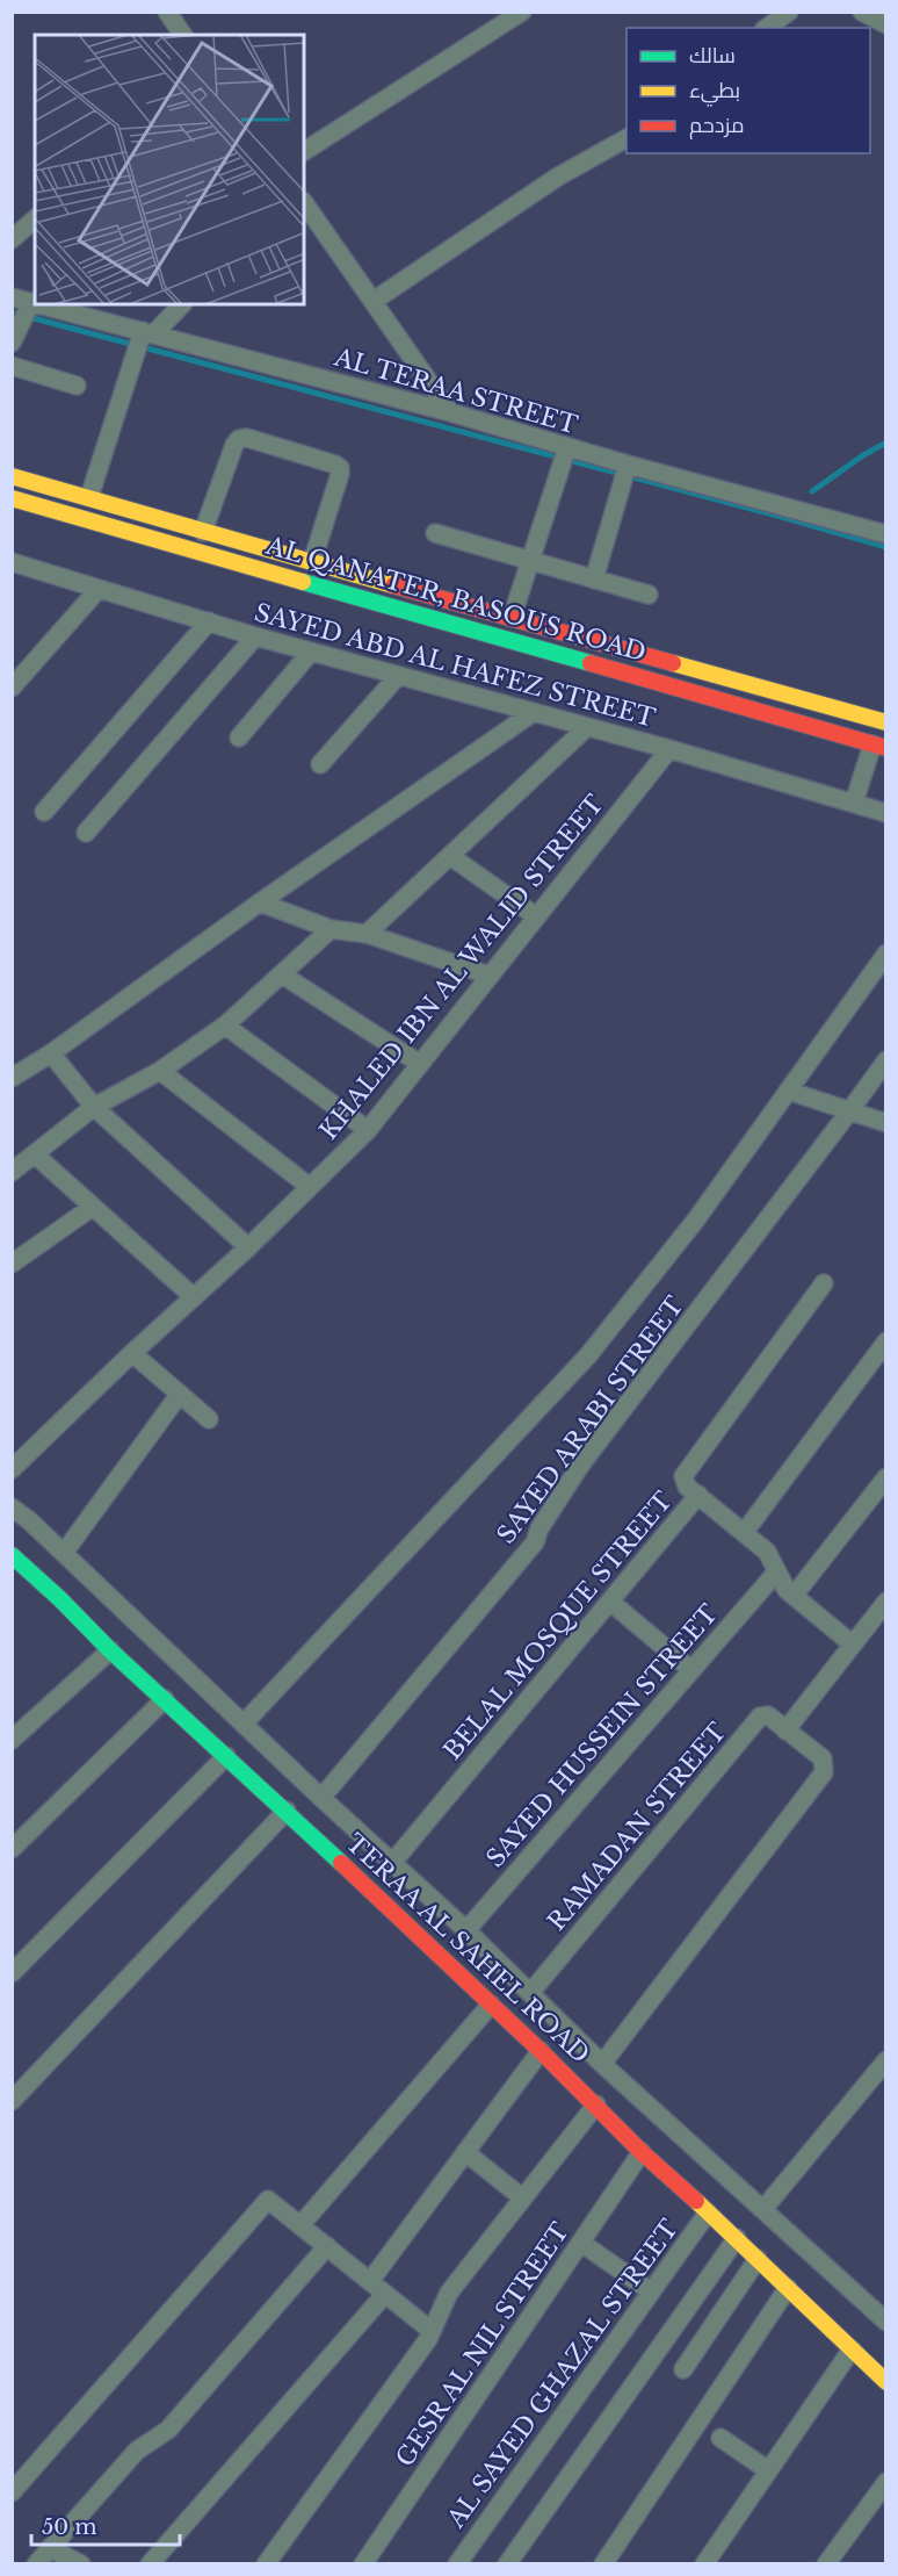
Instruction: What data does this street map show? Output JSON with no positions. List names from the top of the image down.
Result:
{
  "streets": {
    "main road": ["AL QANATER, BASOUS ROAD", "TERAA AL SAHEL ROAD"],
    "street": [
      "AL TERAA STREET",
      "SAYED ABD AL HAFEZ STREET",
      "KHALED IBN AL WALID STREET",
      "SAYED ARABI STREET",
      "BELAL MOSQUE STREET",
      "SAYED HUSSEIN STREET",
      "RAMADAN STREET",
      "GESR AL NIL STREET",
      "AL SAYED GHAZAL STREET"
    ]
  },
  "crossings": [
    ["SAYED ABD AL HAFEZ STREET", "KHALED IBN AL WALID STREET"],
    ["SAYED ARABI STREET", "TERAA AL SAHEL ROAD"],
    ["BELAL MOSQUE STREET", "TERAA AL SAHEL ROAD"],
    ["SAYED HUSSEIN STREET", "TERAA AL SAHEL ROAD"],
    ["RAMADAN STREET", "TERAA AL SAHEL ROAD"],
    ["TERAA AL SAHEL ROAD", "GESR AL NIL STREET"],
    ["TERAA AL SAHEL ROAD", "AL SAYED GHAZAL STREET"]
  ],
  "legend": ["سالك", "بطيء", "مزدحم"],
  "scale_bar": "50 m"
}
